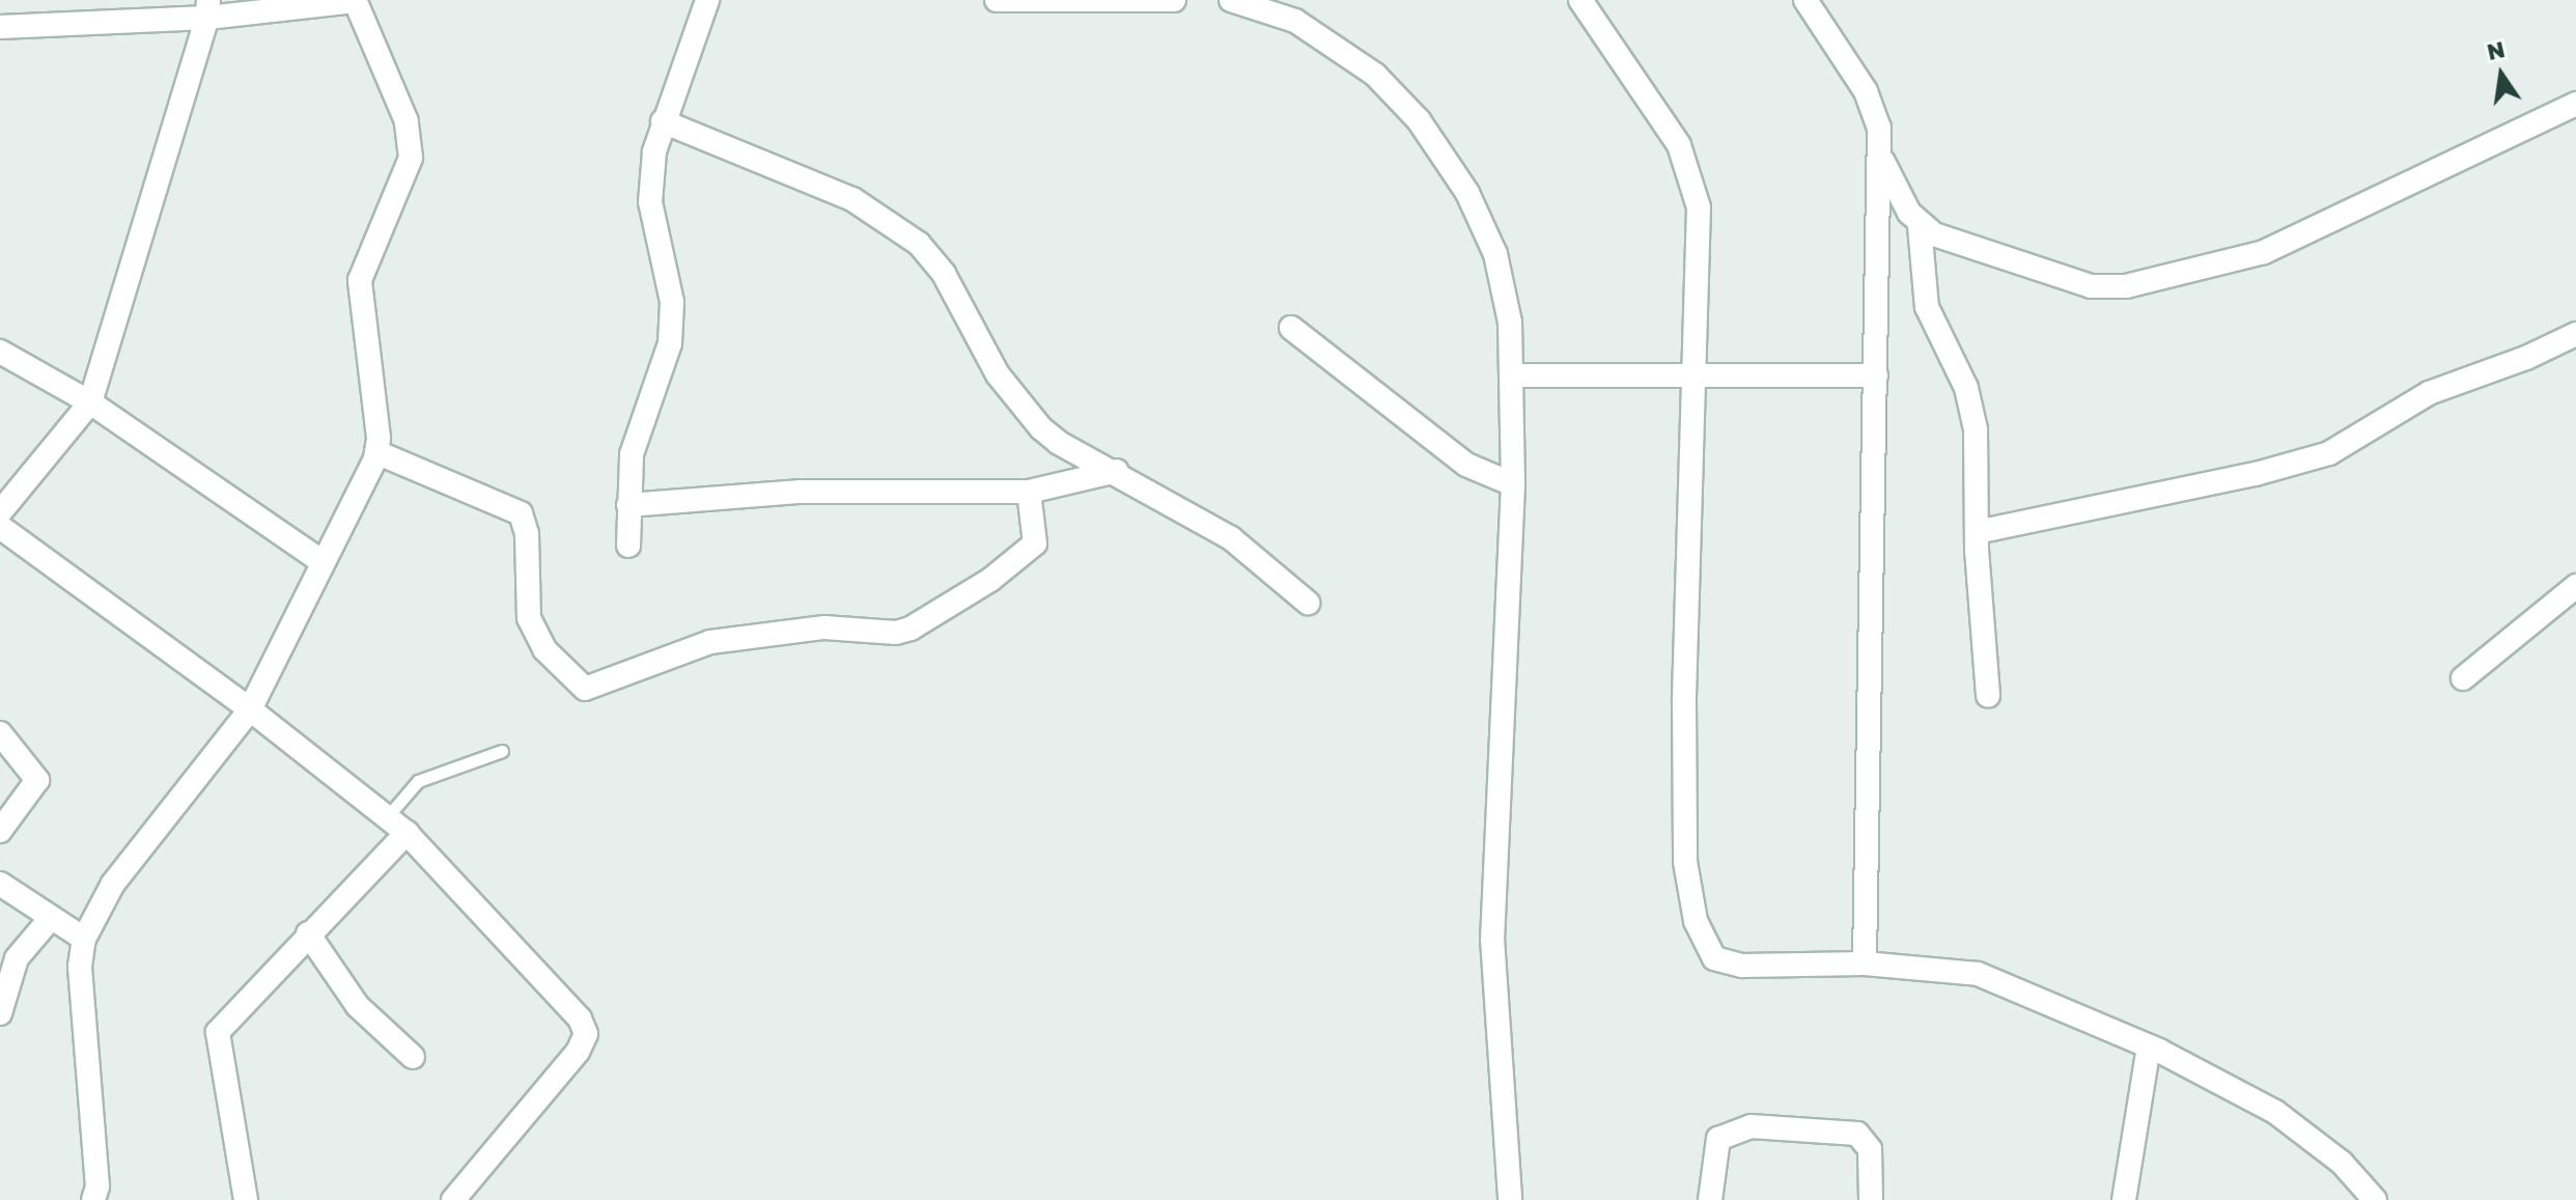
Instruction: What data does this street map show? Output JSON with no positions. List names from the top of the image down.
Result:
{
  "north": "top"
}
